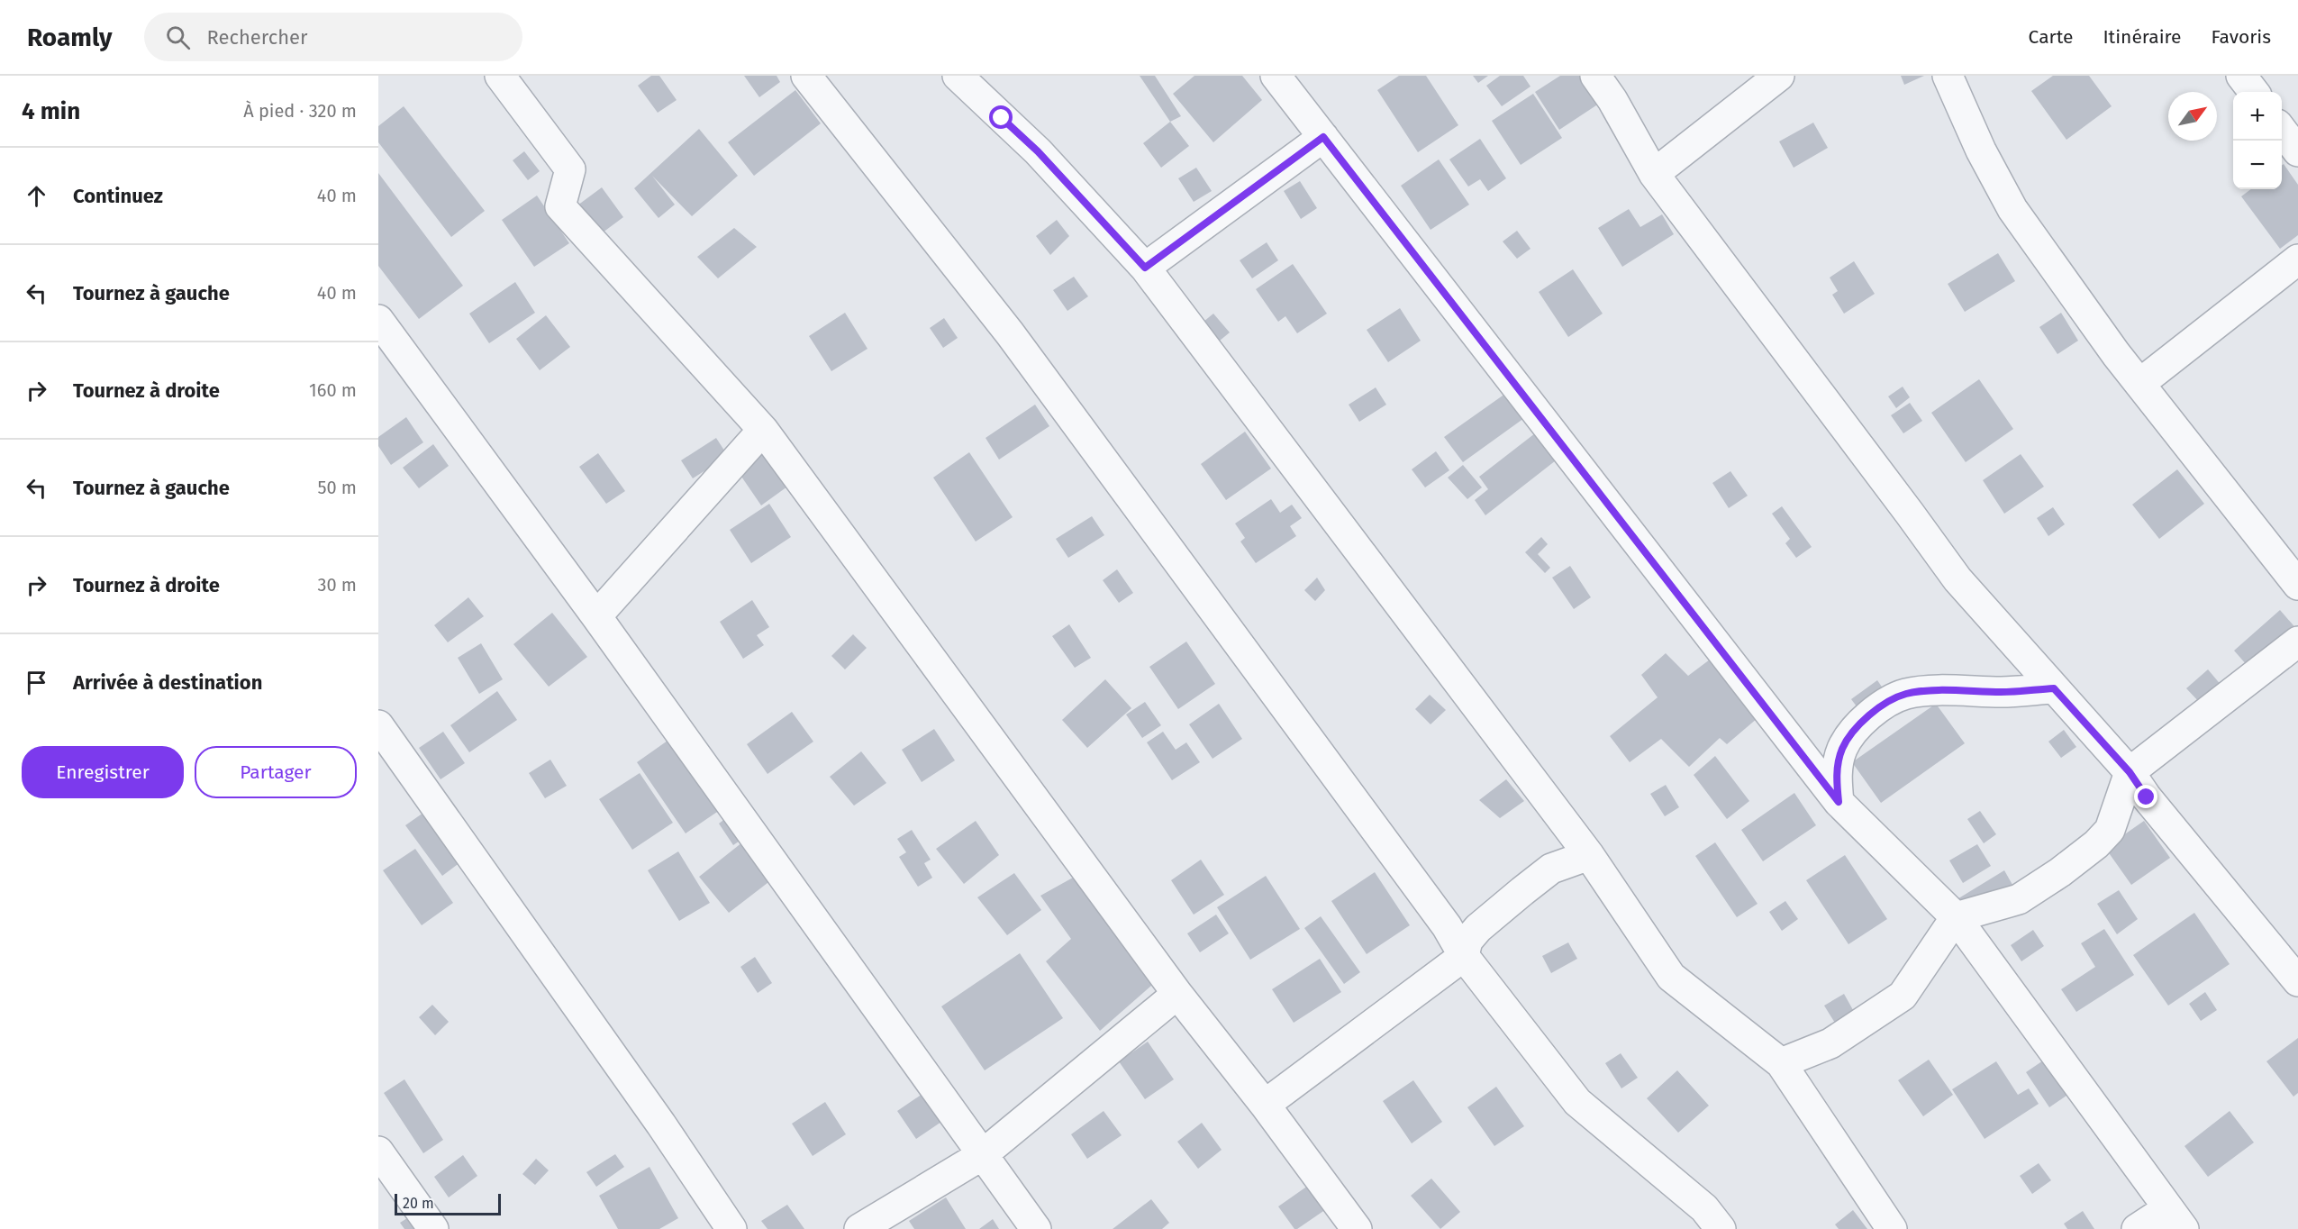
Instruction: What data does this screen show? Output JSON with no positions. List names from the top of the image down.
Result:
{
  "scale_bar": "20 m",
  "north": "top right",
  "page": {
    "header": "Roamly",
    "search": "Rechercher",
    "nav": ["Carte", "Itinéraire", "Favoris"],
    "heading": ["4 min", "À pied · 320 m"],
    "map_buttons": ["+", "−"],
    "list": [
      ["Continuez", "40 m"],
      ["Tournez à gauche", "40 m"],
      ["Tournez à droite", "160 m"],
      ["Tournez à gauche", "50 m"],
      ["Tournez à droite", "30 m"],
      "Arrivée à destination"
    ],
    "buttons": ["Enregistrer", "Partager"],
    "scale": "20 m"
  }
}
